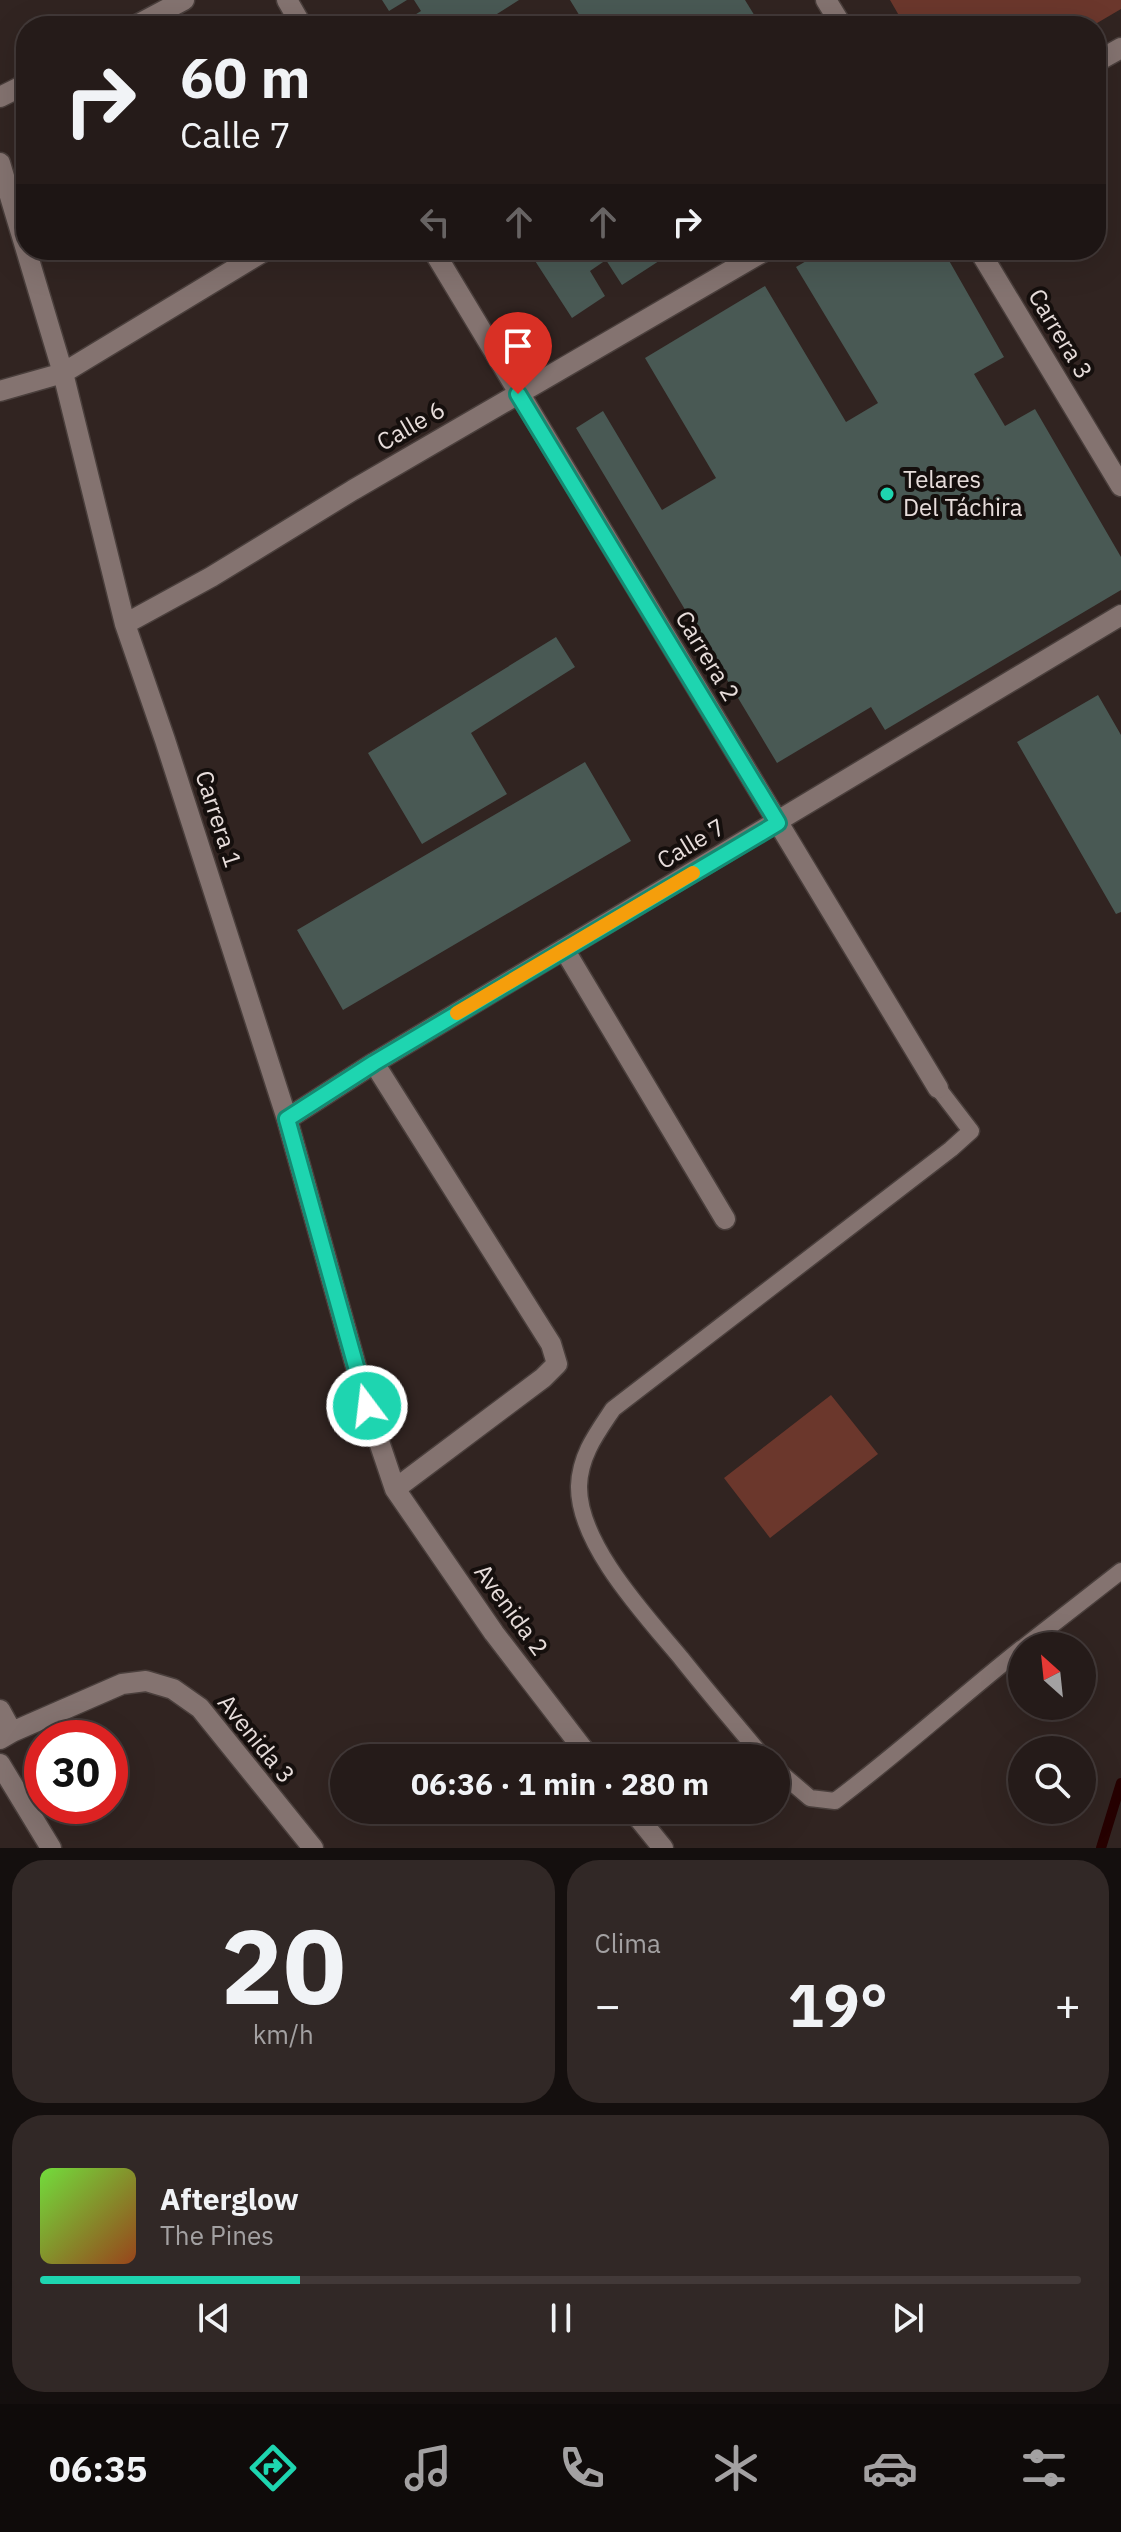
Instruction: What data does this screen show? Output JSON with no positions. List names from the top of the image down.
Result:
{
  "streets": {
    "street": [
      "Carrera 3",
      "Calle 6",
      "Carrera 2",
      "Carrera 1",
      "Calle 7",
      "Avenida 2",
      "Avenida 3"
    ]
  },
  "crossings": [
    ["Calle 6", "Carrera 2"],
    ["Calle 6", "Carrera 1"],
    ["Carrera 2", "Calle 7"],
    ["Carrera 1", "Calle 7"],
    ["Carrera 1", "Avenida 2"]
  ],
  "places": ["Telares Del Táchira"],
  "north": "top left",
  "page": {
    "turn": ["60 m", "Calle 7"],
    "limit": "30",
    "trip": "06:36 · 1 min · 280 m",
    "tile": [
      ["20", "km/h"],
      "Clima"
    ],
    "heat": ["−", "19°", "+"],
    "song": ["Afterglow", "The Pines"],
    "tabs": "06:35"
  }
}
